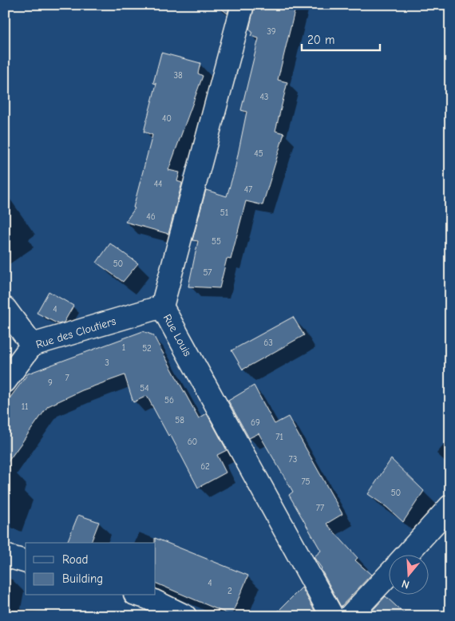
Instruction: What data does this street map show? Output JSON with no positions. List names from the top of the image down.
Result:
{
  "streets": {
    "street": ["Rue des Cloutiers", "Rue Louis"]
  },
  "crossings": [
    ["Rue des Cloutiers", "Rue Louis"]
  ],
  "house_numbers": [
    "39",
    "38",
    "43",
    "40",
    "45",
    "44",
    "47",
    "51",
    "46",
    "55",
    "50",
    "57",
    "4",
    "63",
    "1",
    "52",
    "3",
    "7",
    "9",
    "54",
    "56",
    "11",
    "58",
    "69",
    "71",
    "60",
    "73",
    "62",
    "75",
    "50",
    "77",
    "4",
    "2"
  ],
  "legend": ["Road", "Building"],
  "scale_bar": "20 m",
  "north": "bottom"
}
